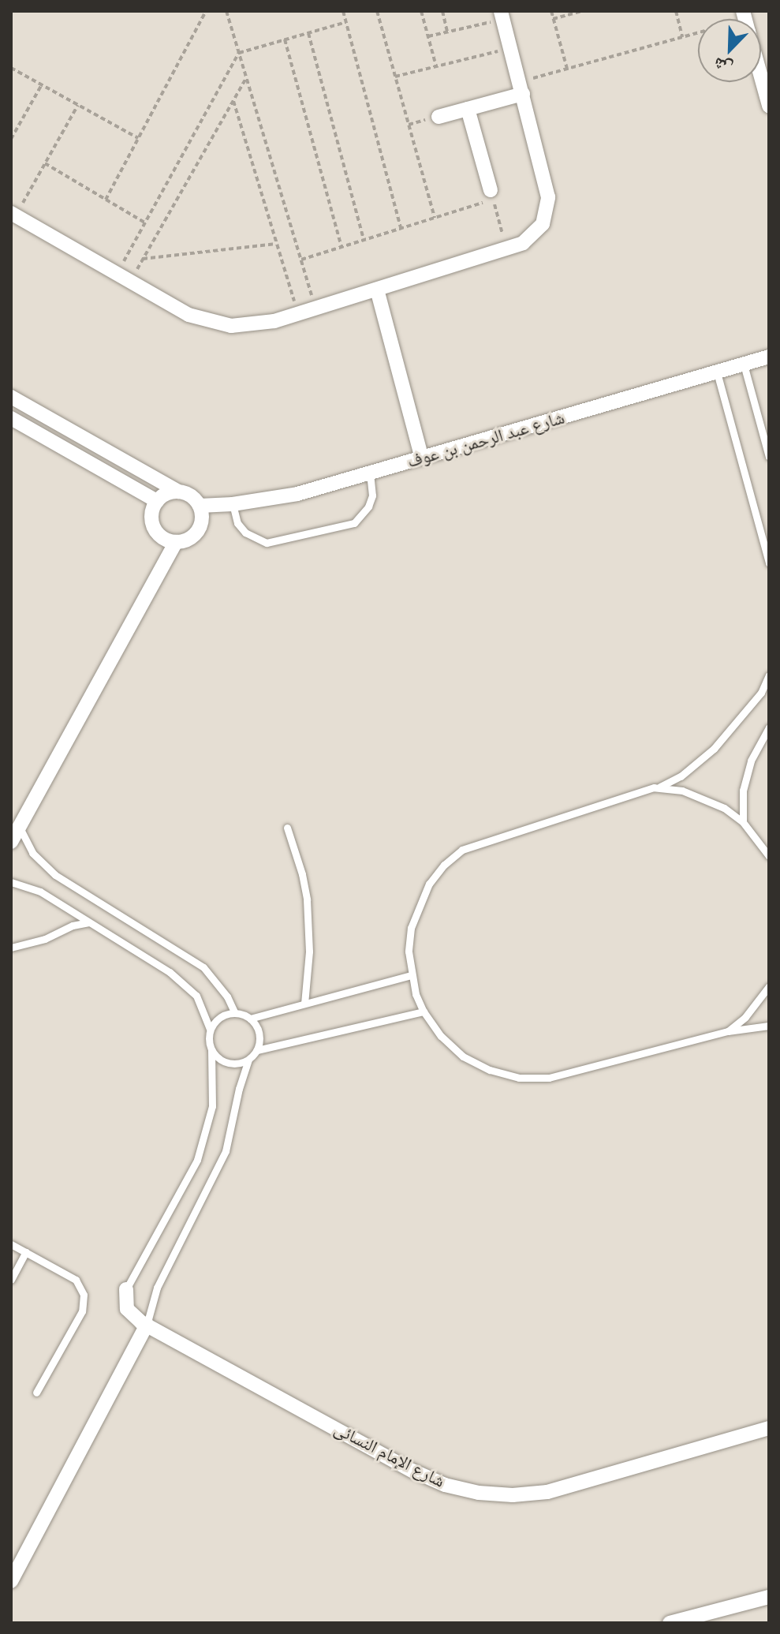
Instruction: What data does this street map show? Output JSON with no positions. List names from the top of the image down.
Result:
{
  "streets": {
    "street": ["شارع عبد الرحمن بن عوف", "شارع الإمام النسائى"]
  },
  "north": "bottom left"
}
